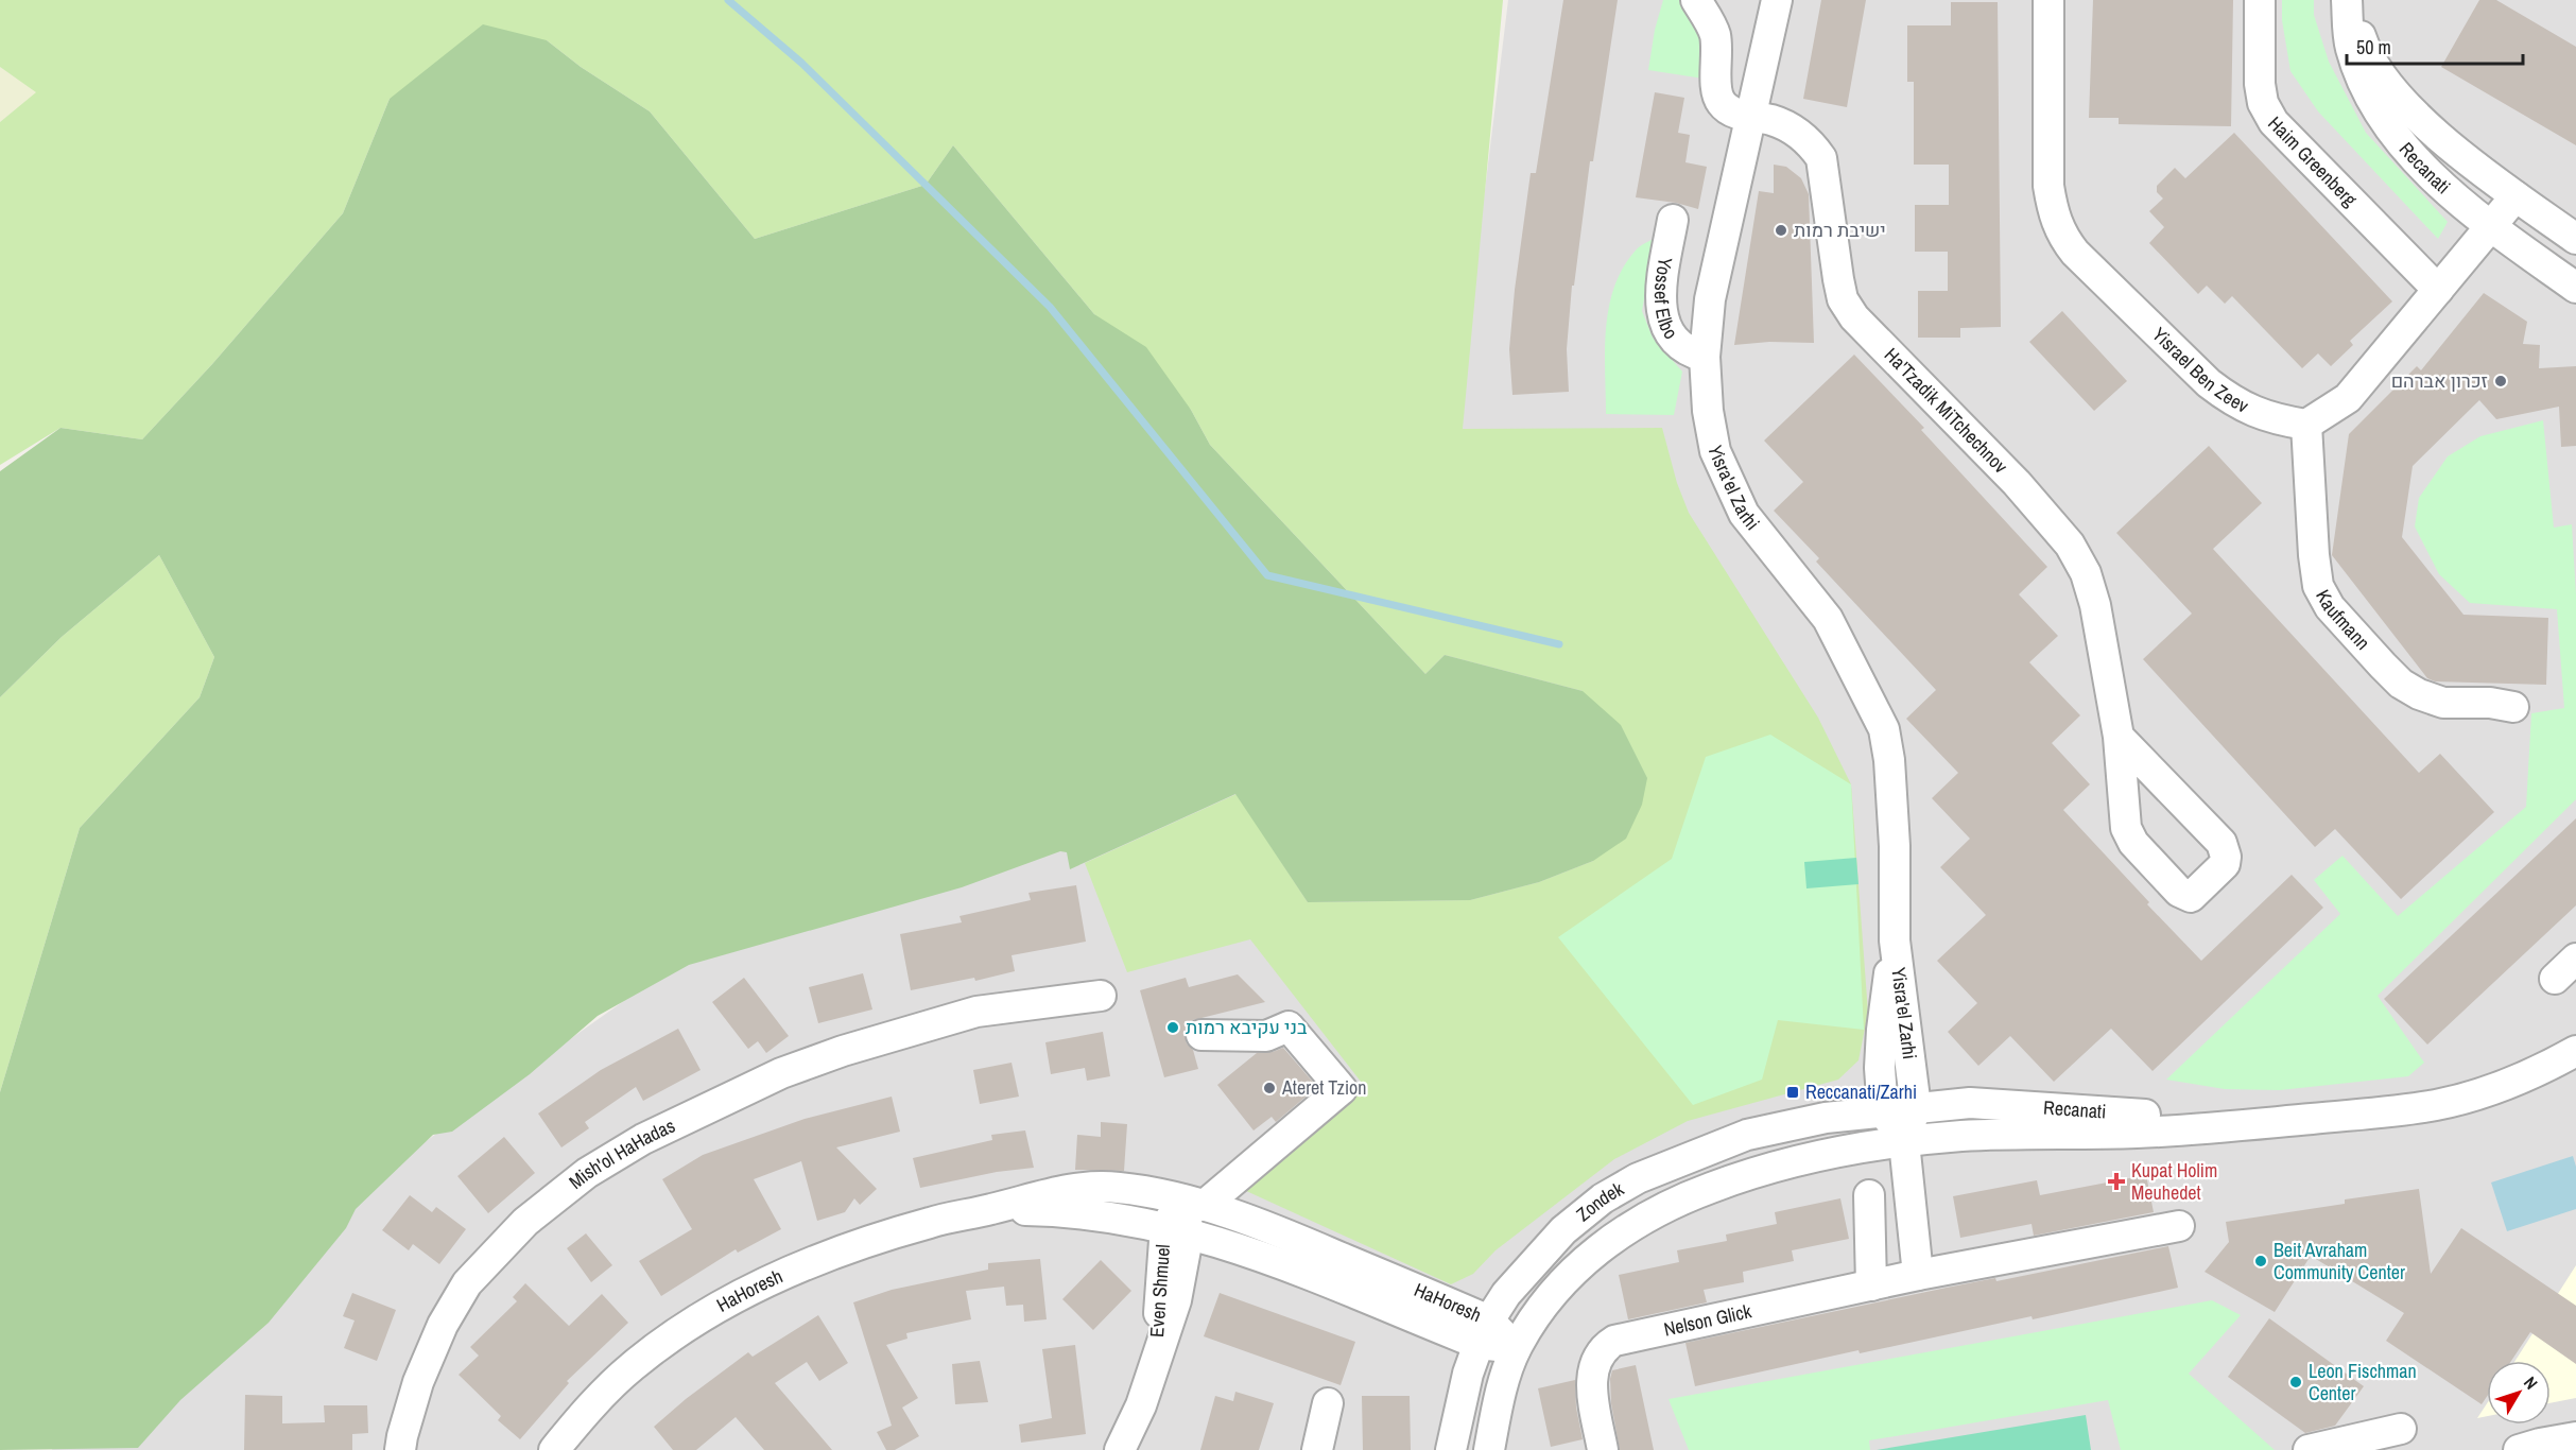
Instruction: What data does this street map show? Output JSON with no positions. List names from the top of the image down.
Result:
{
  "streets": {
    "street": [
      "Haim Greenberg",
      "Recanati",
      "Yossef Elbo",
      "Yisrael Ben Zeev",
      "Ha'Tzadik MiTchechnov",
      "Yisra'el Zarhi",
      "Kaufmann",
      "Mish'ol HaHadas",
      "Zondek",
      "Even Shmuel",
      "HaHoresh",
      "Nelson Glick"
    ]
  },
  "crossings": [
    ["Recanati", "Yisra'el Zarhi"],
    ["Recanati", "Zondek"],
    ["Yossef Elbo", "Yisra'el Zarhi"],
    ["Yisrael Ben Zeev", "Kaufmann"],
    ["Ha'Tzadik MiTchechnov", "Yisra'el Zarhi"],
    ["Yisra'el Zarhi", "Zondek"],
    ["Zondek", "HaHoresh"],
    ["Even Shmuel", "HaHoresh"]
  ],
  "places": {
    "other": [
      "ישיבת רמות",
      "זכרון אברהם",
      "בני עקיבא רמות",
      "Ateret Tzion",
      "Beit Avraham Community Center",
      "Leon Fischman Center"
    ],
    "transit": ["Reccanati/Zarhi"],
    "health": ["Kupat Holim Meuhedet"]
  },
  "scale_bar": "50 m",
  "north": "top right"
}
